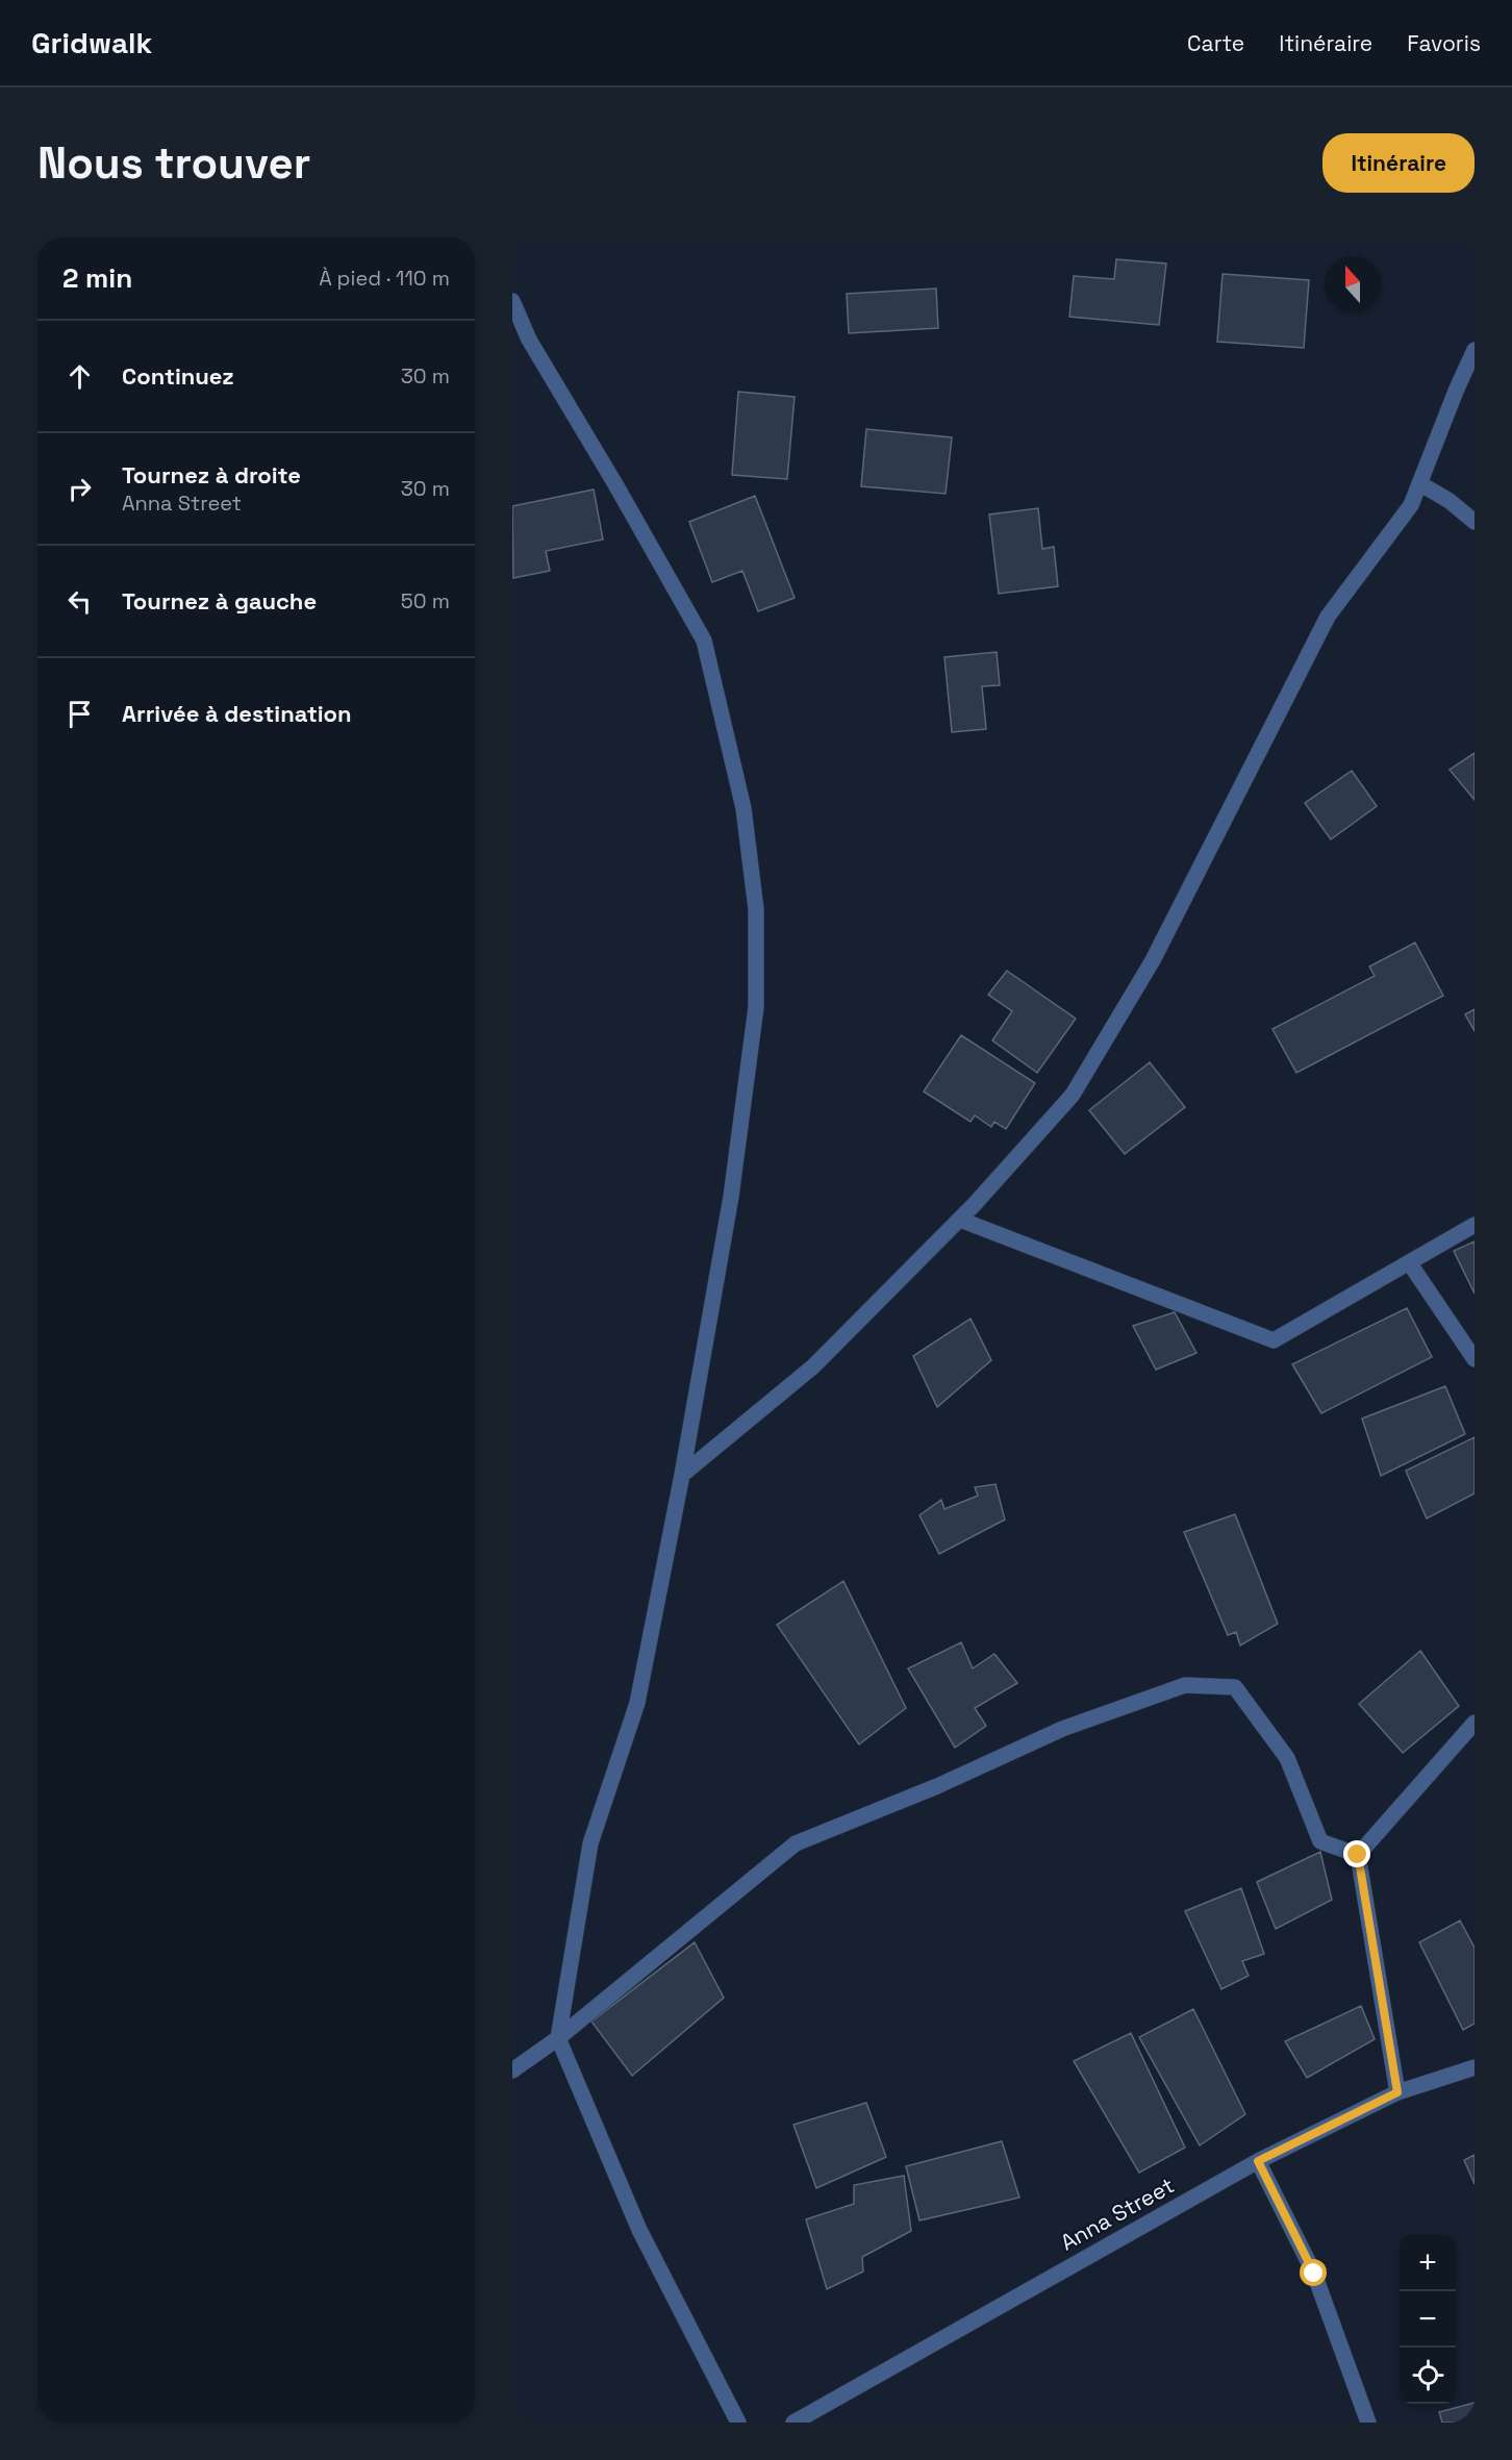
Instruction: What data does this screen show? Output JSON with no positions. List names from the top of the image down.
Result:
{
  "streets": {
    "street": ["Anna Street"]
  },
  "north": "top",
  "page": {
    "header": "Gridwalk",
    "nav": ["Carte", "Itinéraire", "Favoris"],
    "buttons": "Itinéraire",
    "title": "Nous trouver",
    "heading": ["2 min", "À pied · 110 m"],
    "list": [
      ["Continuez", "30 m"],
      ["Tournez à droite", "Anna Street", "30 m"],
      ["Tournez à gauche", "50 m"],
      "Arrivée à destination"
    ],
    "map_buttons": ["+", "−"]
  }
}
